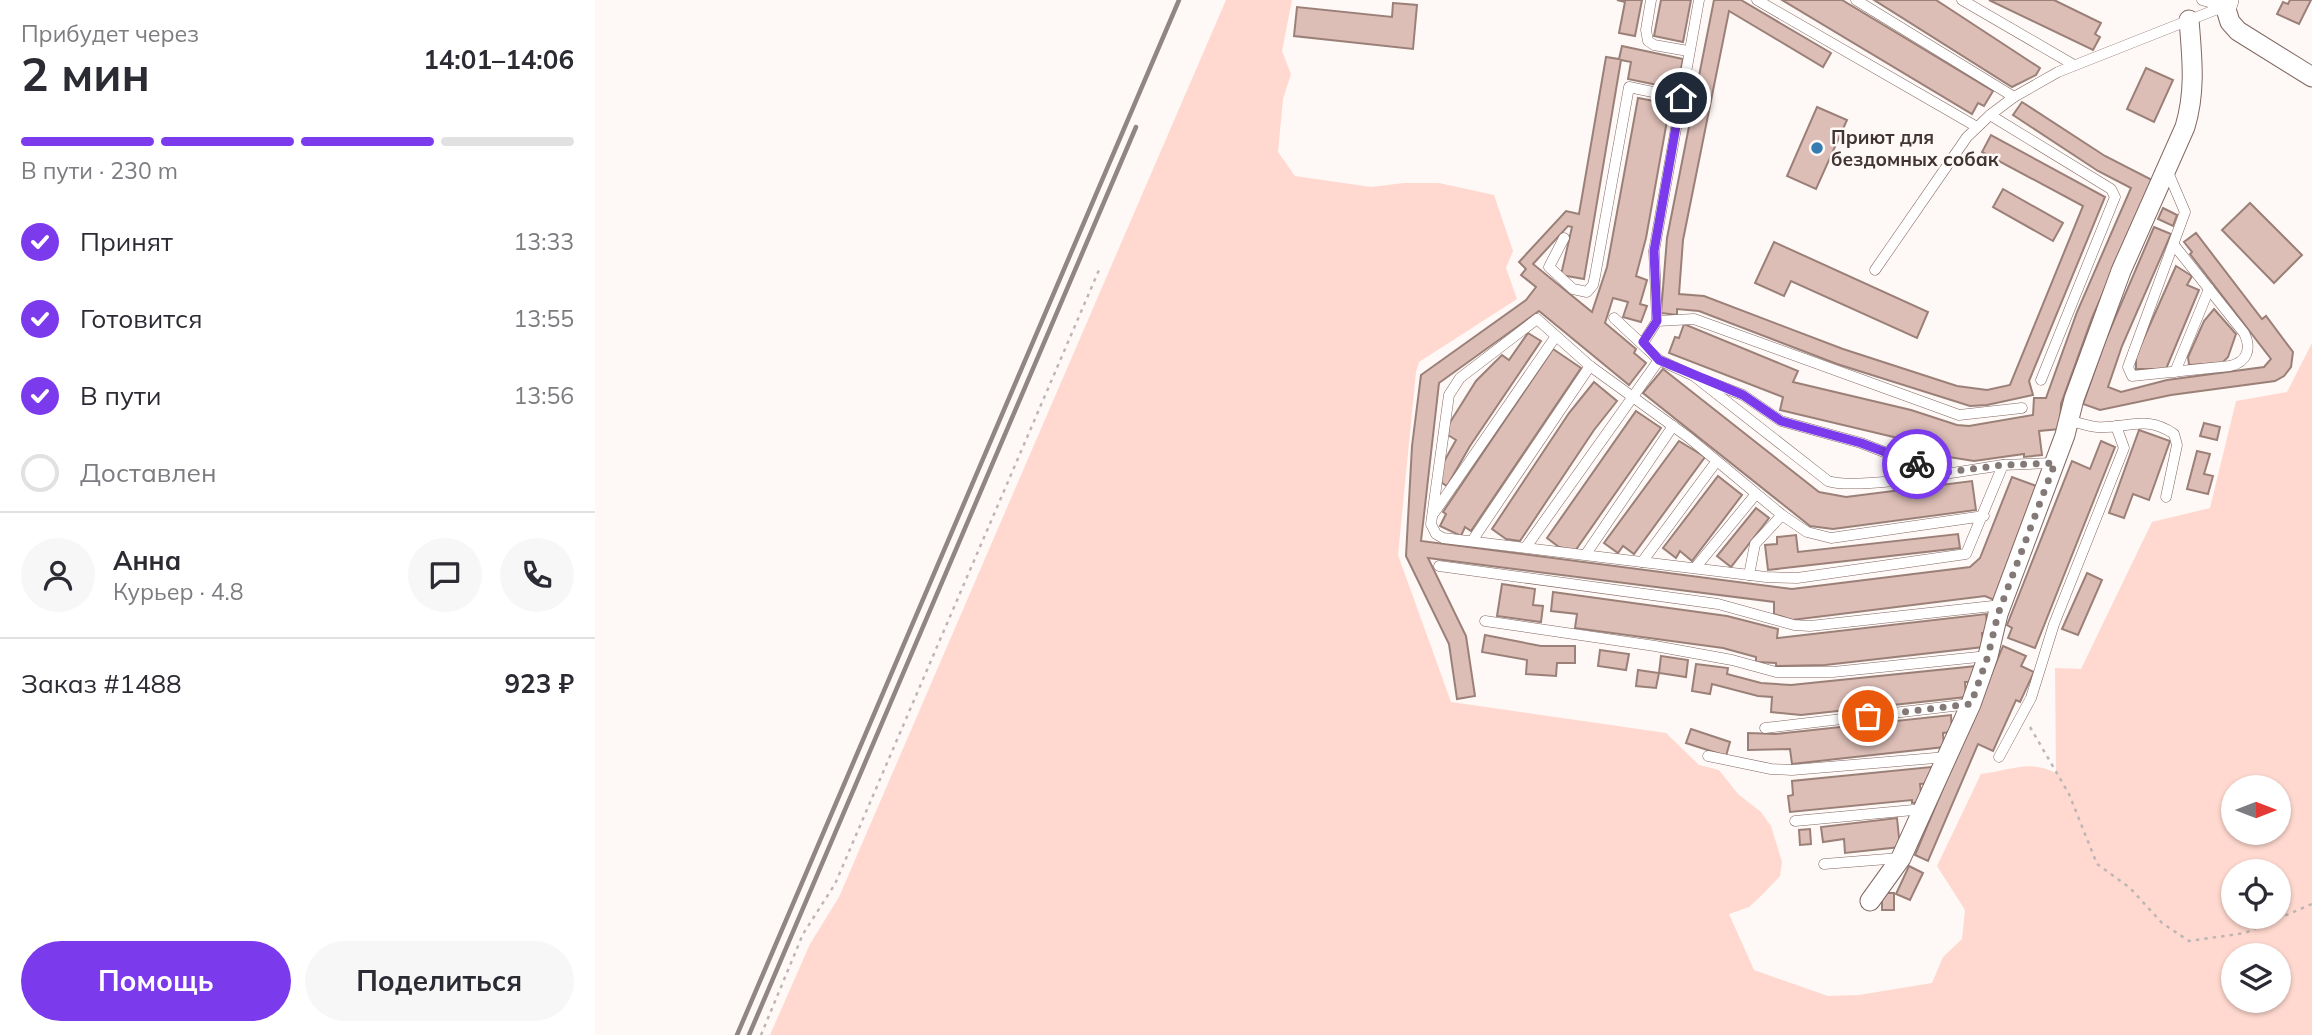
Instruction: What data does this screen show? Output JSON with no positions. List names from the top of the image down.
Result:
{
  "places": ["Приют для бездомных собак"],
  "north": "right",
  "page": {
    "heading": ["2 мин", "Прибудет через", "14:01–14:06"],
    "panel": [
      "Анна",
      "Курьер · 4.8",
      "Заказ #1488",
      "923 ₽"
    ],
    "bar": "В пути · 230 m",
    "list": [
      ["Принят", "13:33"],
      ["Готовится", "13:55"],
      ["В пути", "13:56"],
      "Доставлен"
    ],
    "buttons": ["Помощь", "Поделиться"]
  }
}
